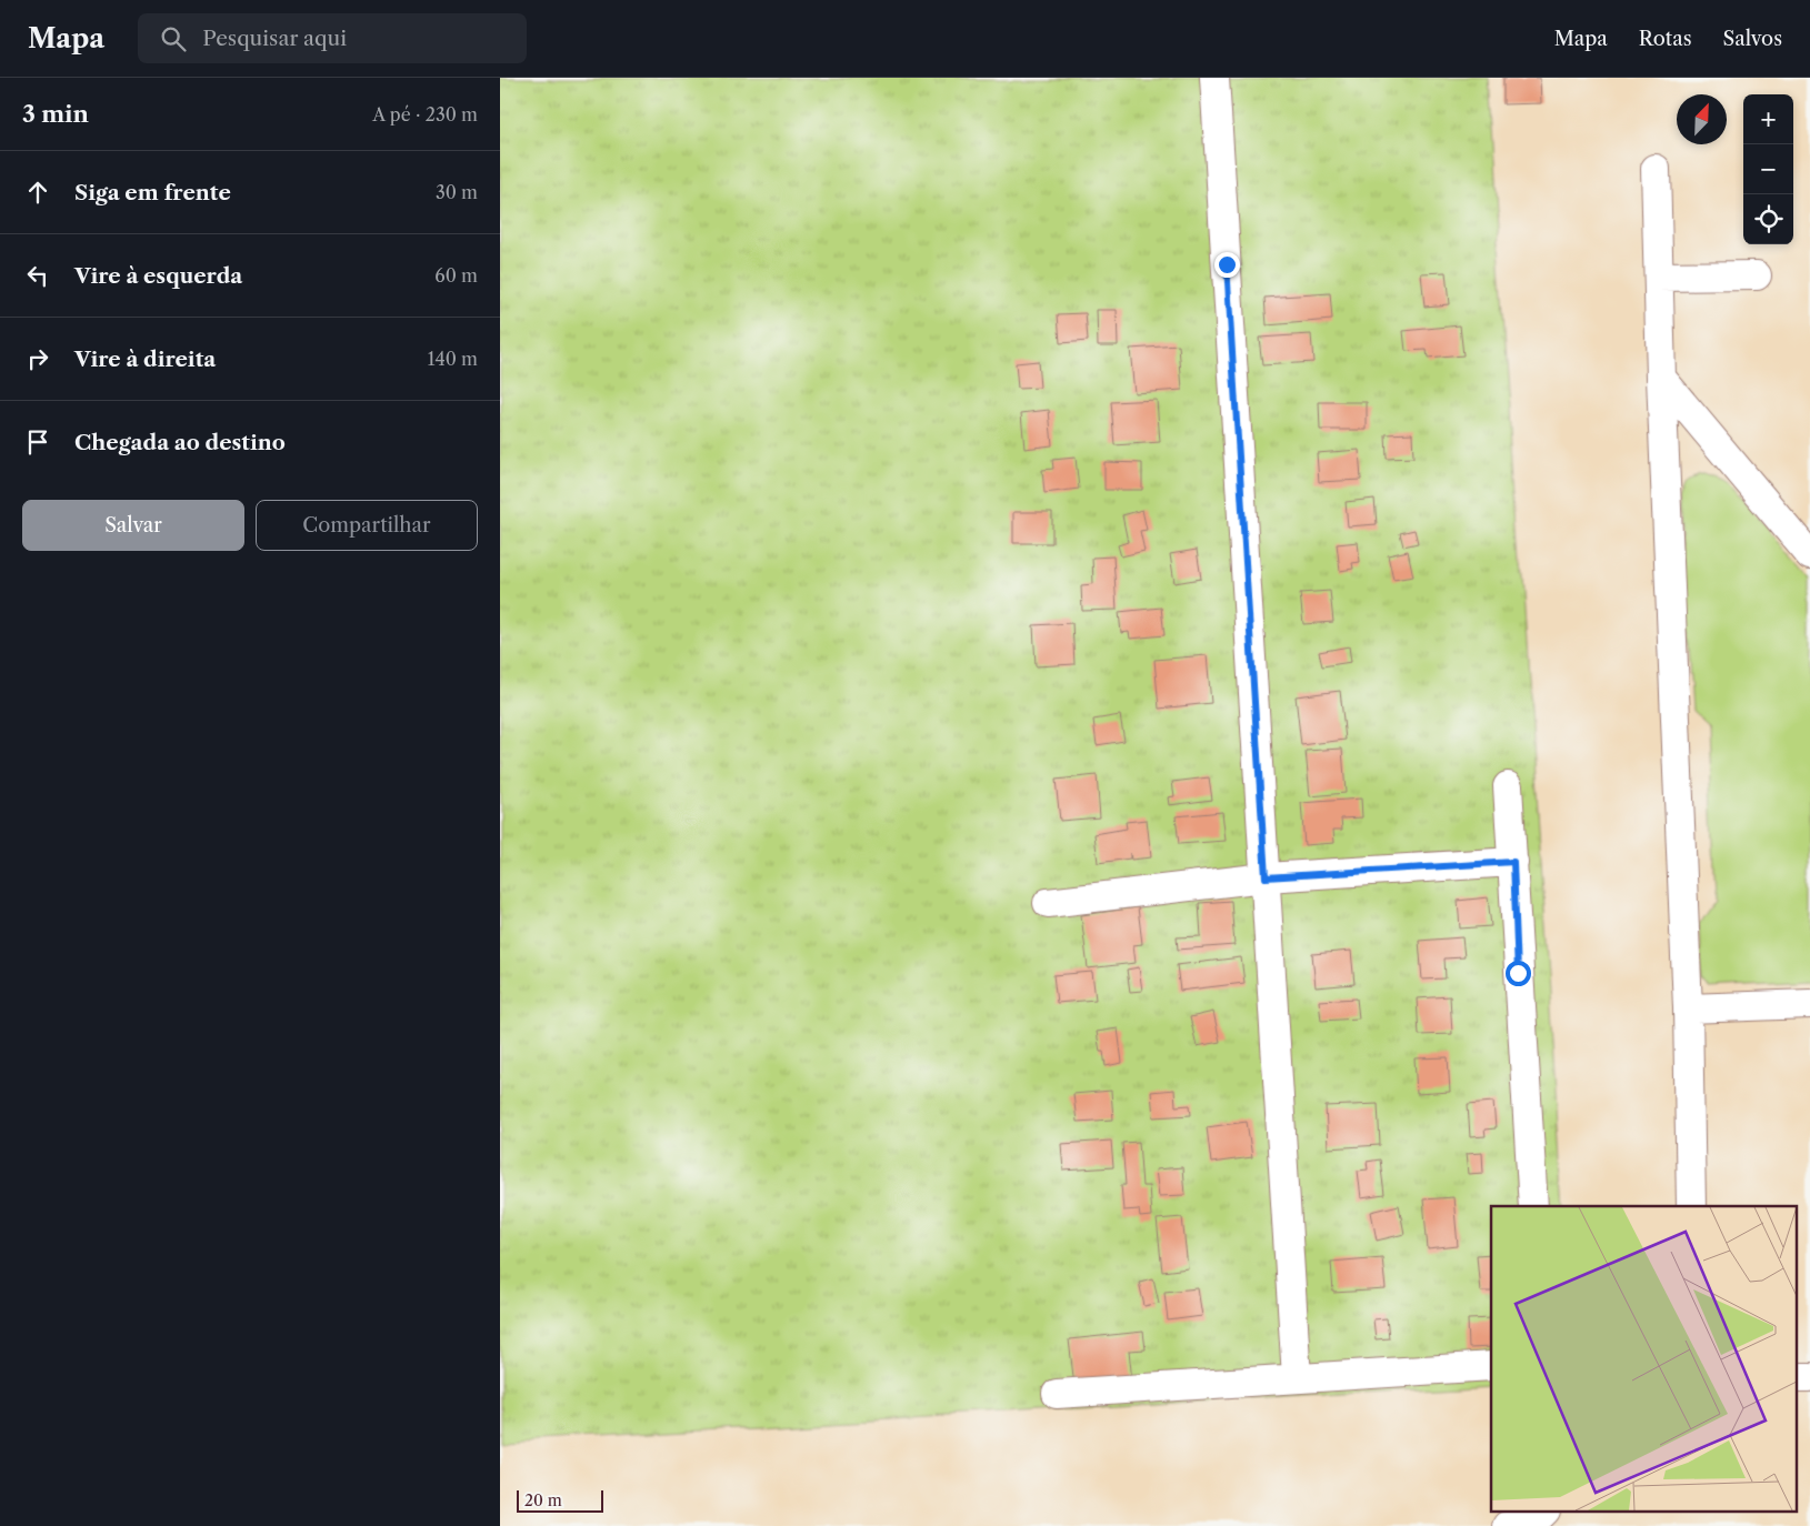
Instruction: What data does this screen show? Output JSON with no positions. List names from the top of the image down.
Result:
{
  "scale_bar": "20 m",
  "north": "top right",
  "page": {
    "header": "Mapa",
    "search": "Pesquisar aqui",
    "nav": ["Mapa", "Rotas", "Salvos"],
    "heading": ["3 min", "A pé · 230 m"],
    "map_buttons": ["+", "−"],
    "list": [
      ["Siga em frente", "30 m"],
      ["Vire à esquerda", "60 m"],
      ["Vire à direita", "140 m"],
      "Chegada ao destino"
    ],
    "buttons": ["Salvar", "Compartilhar"],
    "scale": "20 m"
  }
}
